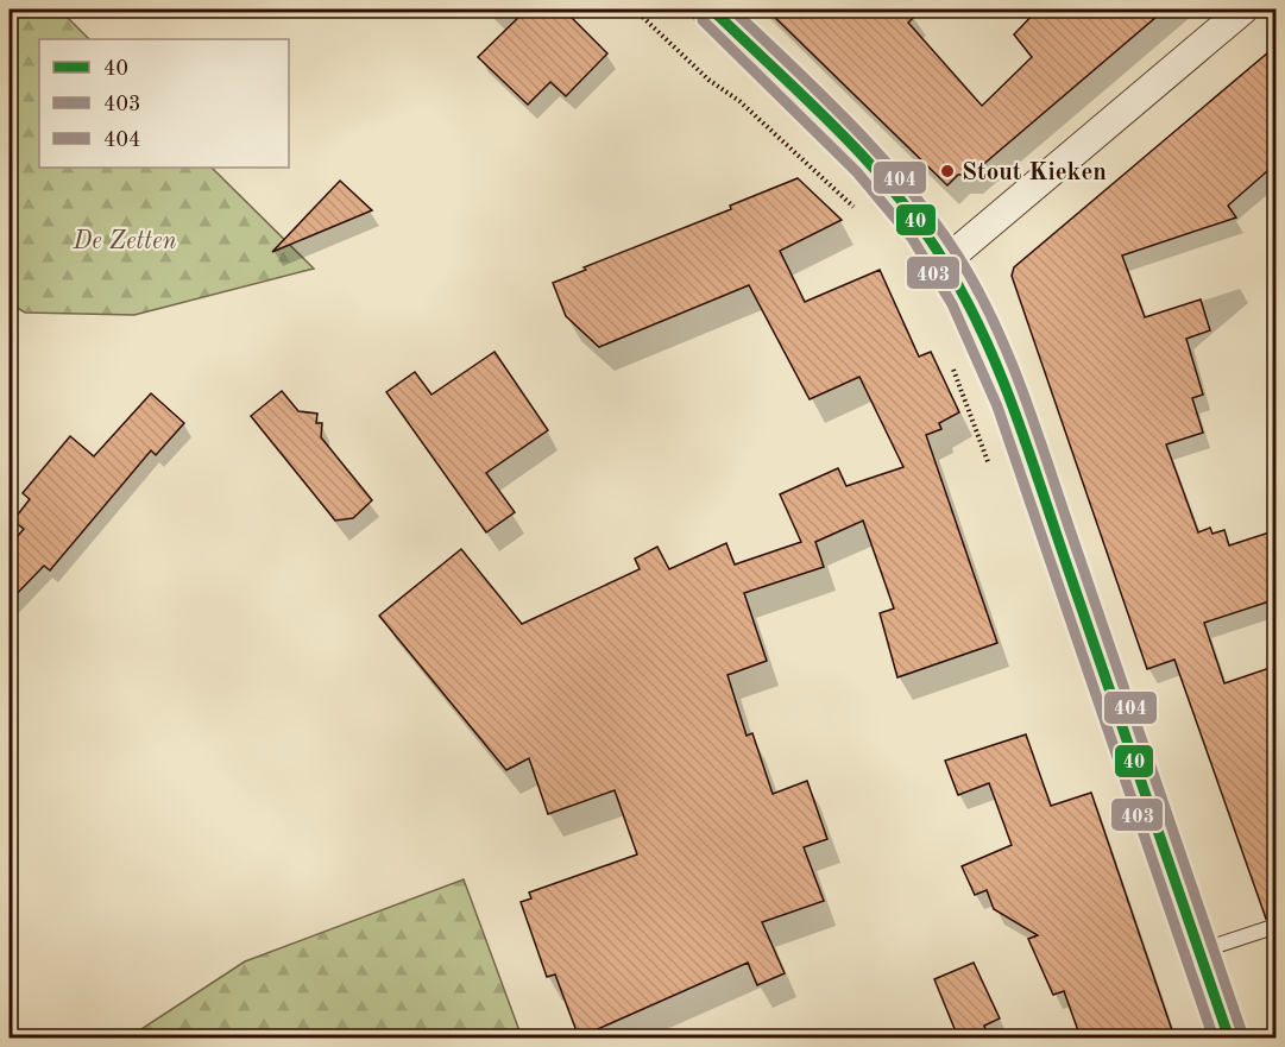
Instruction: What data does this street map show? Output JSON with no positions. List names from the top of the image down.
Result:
{
  "parks": ["De Zetten"],
  "places": ["Stout Kieken"],
  "lines": ["transit line 40", "transit line 404", "transit line 403"],
  "legend": ["40", "403", "404"]
}
